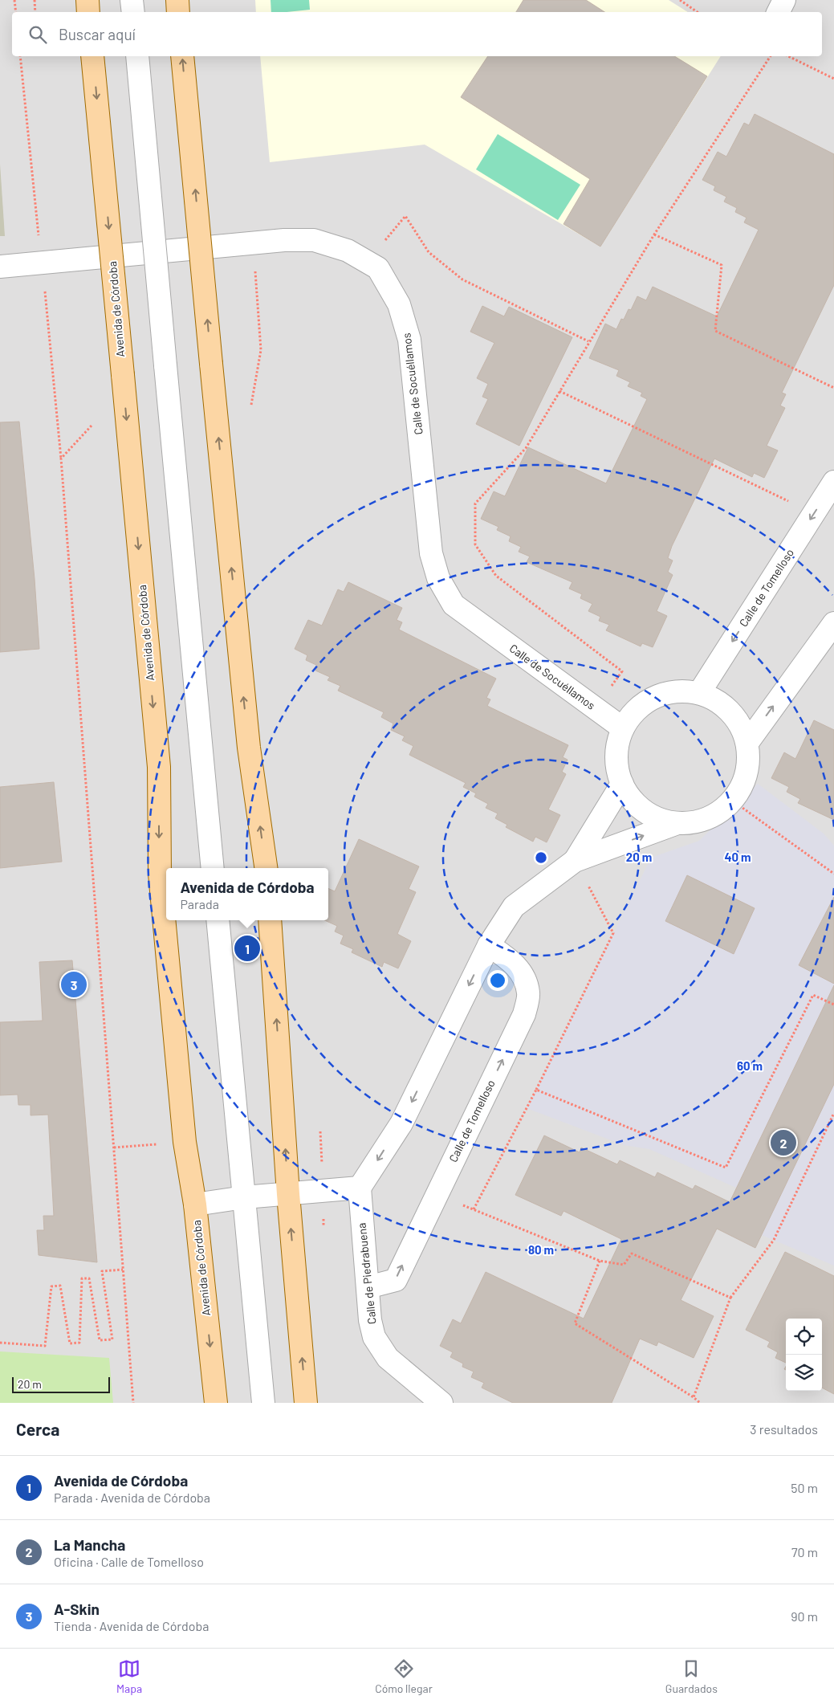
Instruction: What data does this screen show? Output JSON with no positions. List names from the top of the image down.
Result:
{
  "streets": {
    "main road": ["Avenida de Córdoba"],
    "street": ["Calle de Socuéllamos", "Calle de Tomelloso", "Calle de Piedrabuena"]
  },
  "crossings": [
    ["Calle de Socuéllamos", "Calle de Tomelloso"],
    ["Calle de Tomelloso", "Calle de Piedrabuena"]
  ],
  "scale_bar": "20 m",
  "page": {
    "search": "Buscar aquí",
    "popup": ["Avenida de Córdoba", "Parada"],
    "pins": ["1", "3", "2"],
    "scale": "20 m",
    "heading": ["Cerca", "3 resultados"],
    "list": [
      {
        "mark": "1",
        "name": "Avenida de Córdoba",
        "note": "Parada · Avenida de Córdoba",
        "value": "50 m"
      },
      {
        "mark": "2",
        "name": "La Mancha",
        "note": "Oficina · Calle de Tomelloso",
        "value": "70 m"
      },
      {
        "mark": "3",
        "name": "A-Skin",
        "note": "Tienda · Avenida de Córdoba",
        "value": "90 m"
      }
    ],
    "nav": ["Mapa", "Cómo llegar", "Guardados"]
  },
  "rings": [
    "20 m",
    "40 m",
    "60 m",
    "80 m"
  ]
}
